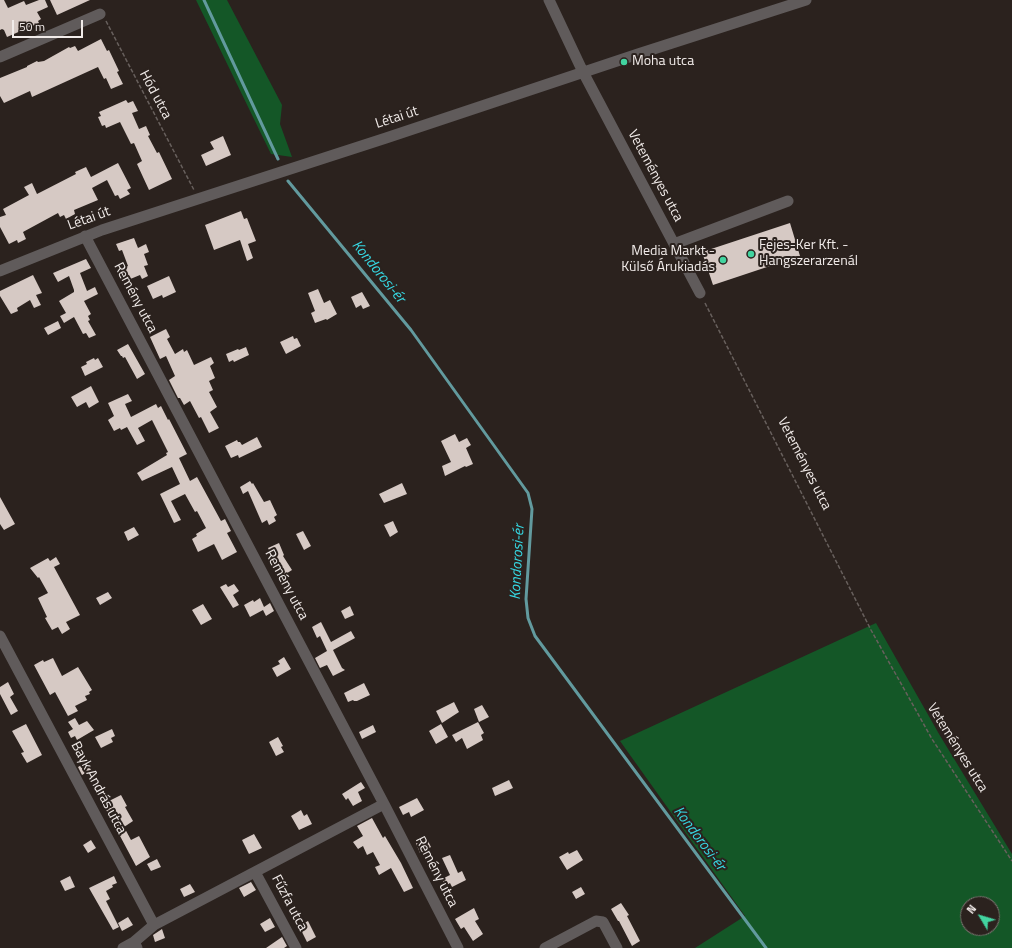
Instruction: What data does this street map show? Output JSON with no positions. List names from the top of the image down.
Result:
{
  "streets": {
    "street": [
      "Létai út",
      "Veteményes utca",
      "Remény utca",
      "Bayk András utca",
      "Fűzfa utca"
    ],
    "path": ["Hód utca"]
  },
  "crossings": [
    ["Hód utca", "Létai út"],
    ["Létai út", "Veteményes utca"],
    ["Létai út", "Remény utca"]
  ],
  "water": ["Kondorosi-ér"],
  "places": ["Moha utca", "Fejes-Ker Kft. - Hangszerarzenál", "Media Markt - Külső Árukiadás"],
  "scale_bar": "50 m",
  "north": "top left"
}
